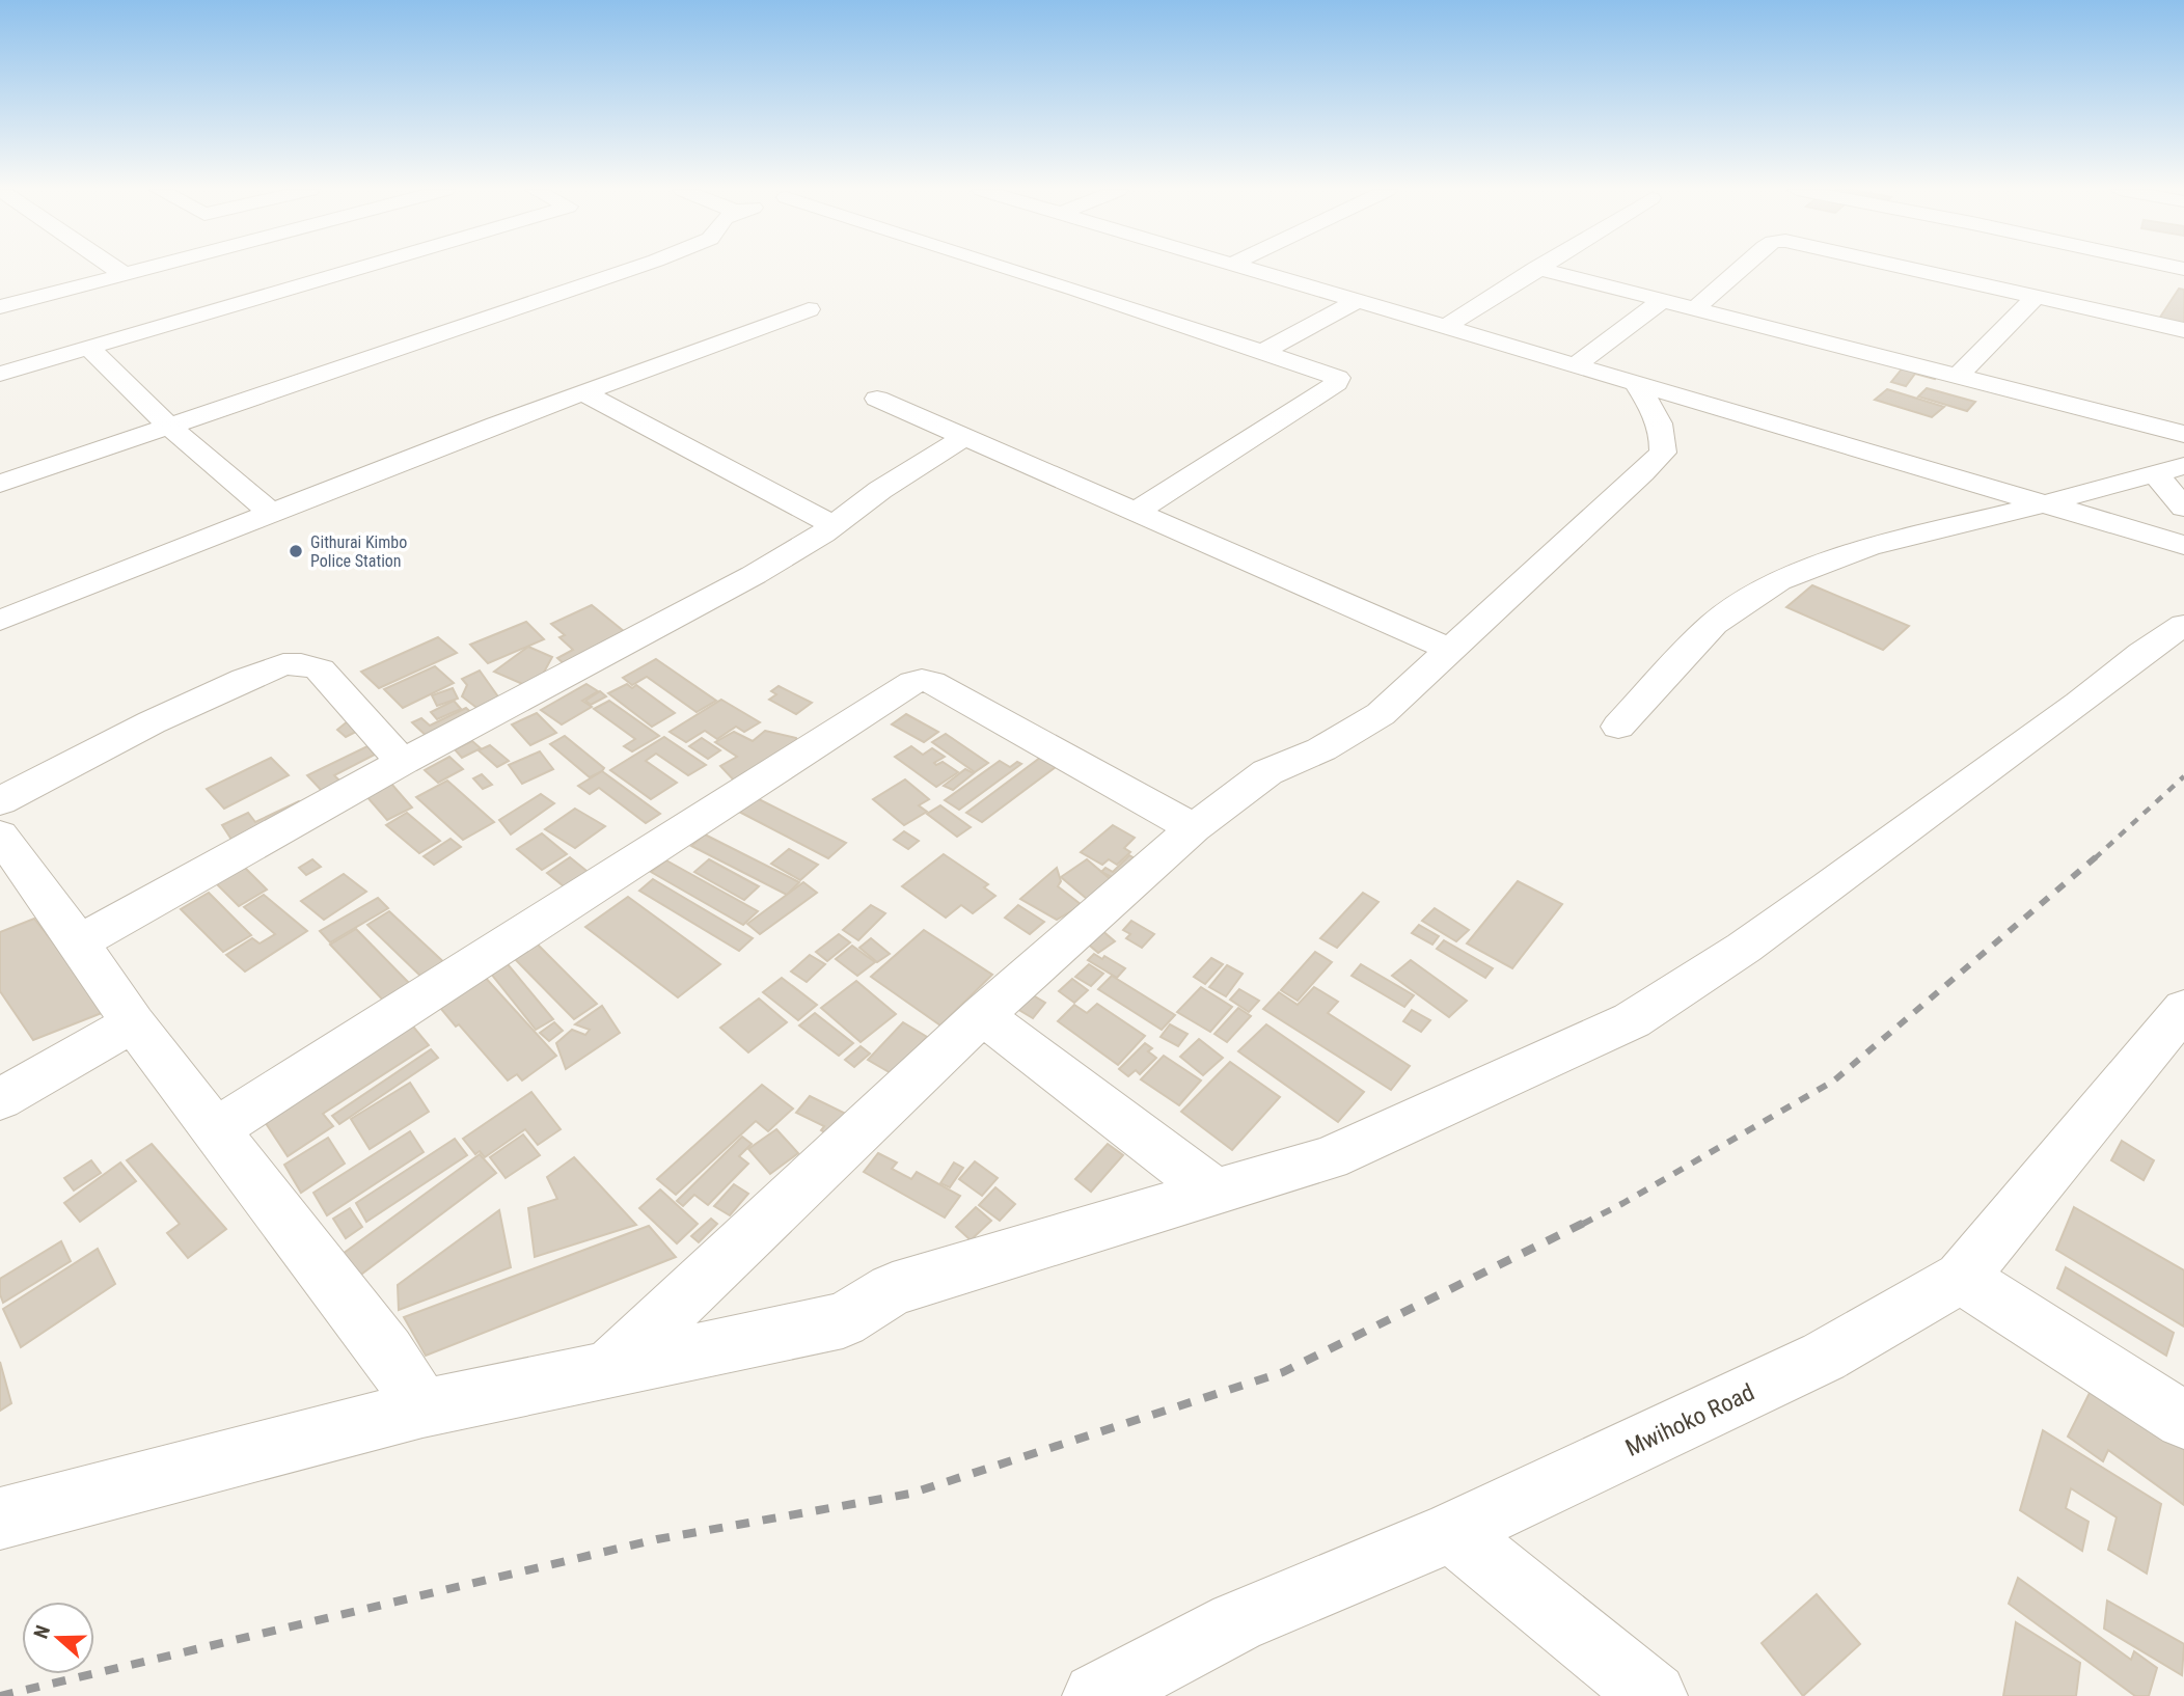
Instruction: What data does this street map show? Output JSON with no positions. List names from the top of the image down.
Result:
{
  "streets": {
    "street": ["Mwihoko Road"]
  },
  "places": ["Githurai Kimbo Police Station"],
  "north": "left"
}
